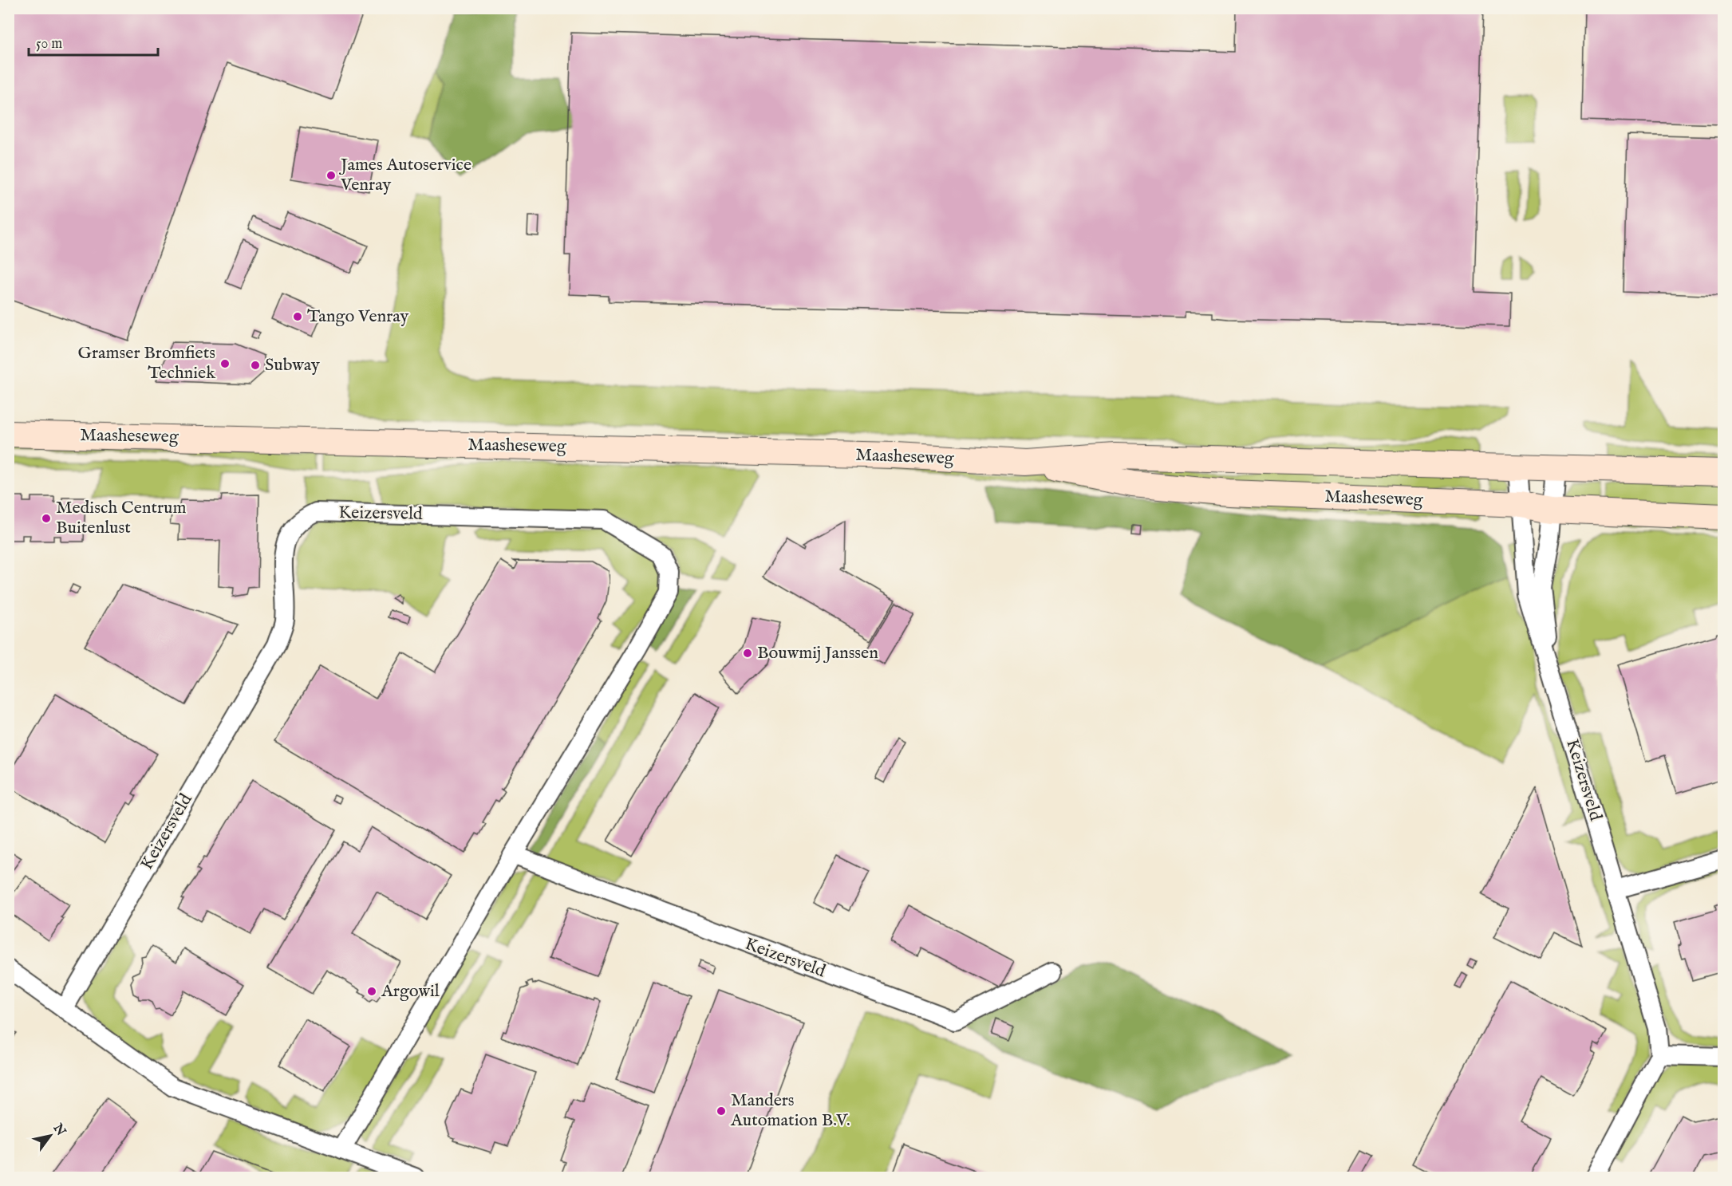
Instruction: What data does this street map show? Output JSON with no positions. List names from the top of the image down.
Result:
{
  "streets": {
    "main road": ["Maasheseweg"],
    "street": ["Keizersveld"]
  },
  "crossings": [
    ["Maasheseweg", "Keizersveld"]
  ],
  "places": [
    "James Autoservice Venray",
    "Tango Venray",
    "Gramser Bromfiets Techniek",
    "Subway",
    "Medisch Centrum Buitenlust",
    "Bouwmij Janssen",
    "Argowil",
    "Manders Automation B.V."
  ],
  "scale_bar": "50 m",
  "north": "top right"
}
